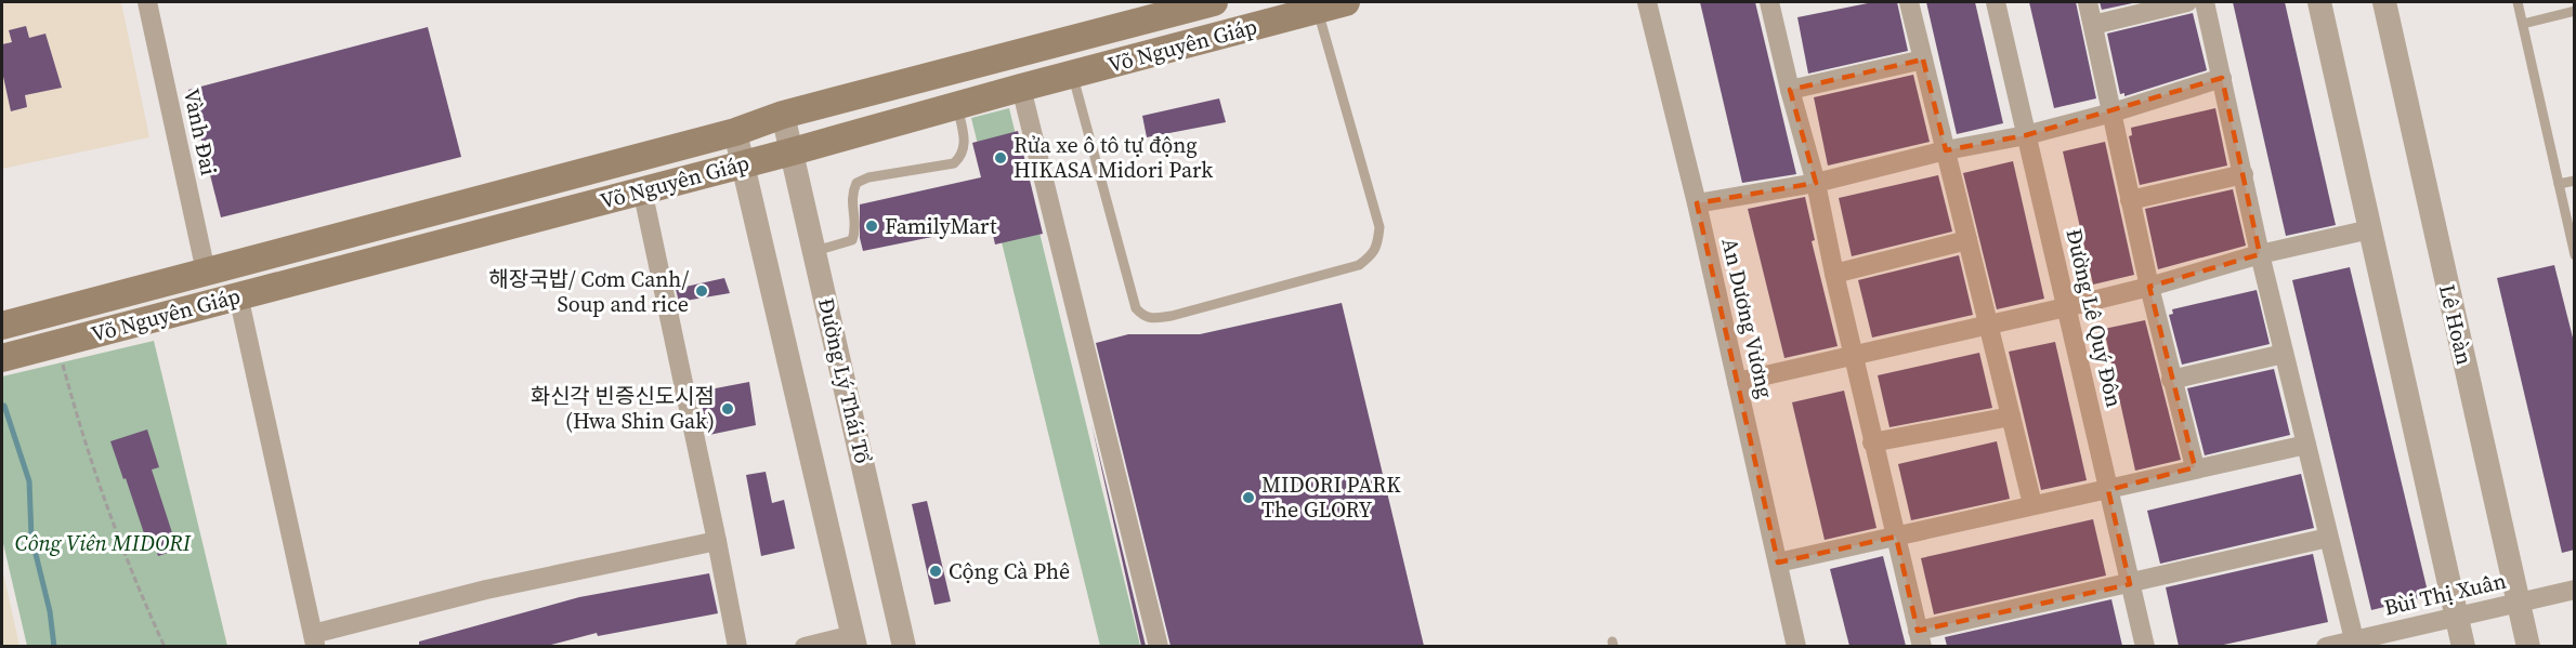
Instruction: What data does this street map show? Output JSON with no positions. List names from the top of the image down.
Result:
{
  "streets": {
    "main road": ["Võ Nguyên Giáp"],
    "street": [
      "Vành Đai",
      "An Dương Vương",
      "Đường Lê Quý Đôn",
      "Lê Hoàn",
      "Đường Lý Thái Tổ",
      "Bùi Thị Xuân"
    ]
  },
  "crossings": [
    ["Võ Nguyên Giáp", "Vành Đai"],
    ["Võ Nguyên Giáp", "Đường Lý Thái Tổ"],
    ["Lê Hoàn", "Bùi Thị Xuân"]
  ],
  "parks": ["Công Viên MIDORI"],
  "places": [
    "Rửa xe ô tô tự động HIKASA Midori Park",
    "FamilyMart",
    "해장국밥/ Cơm Canh/ Soup and rice",
    "화신각 빈증신도시점 (Hwa Shin Gak)",
    "MIDORI PARK The GLORY",
    "Cộng Cà Phê"
  ]
}
